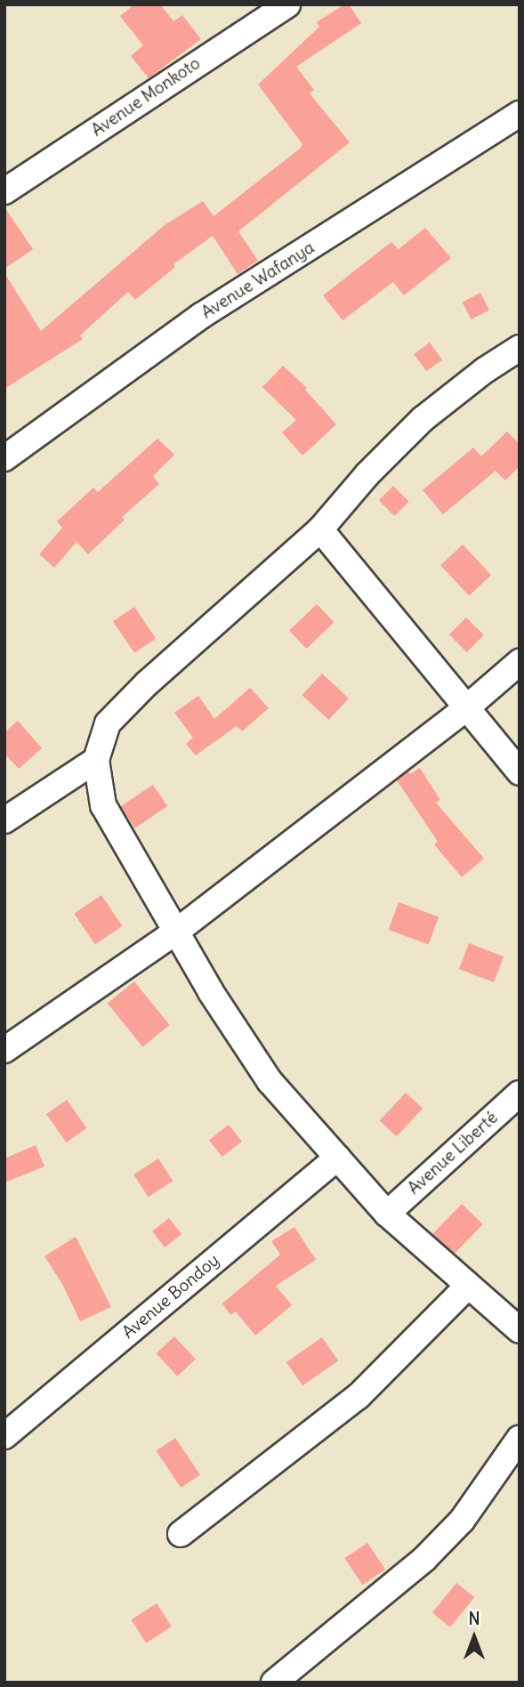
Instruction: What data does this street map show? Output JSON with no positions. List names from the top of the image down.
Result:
{
  "streets": {
    "street": [
      "Avenue Monkoto",
      "Avenue Wafanya",
      "Avenue Liberté",
      "Avenue Bondoy"
    ]
  },
  "north": "top"
}
